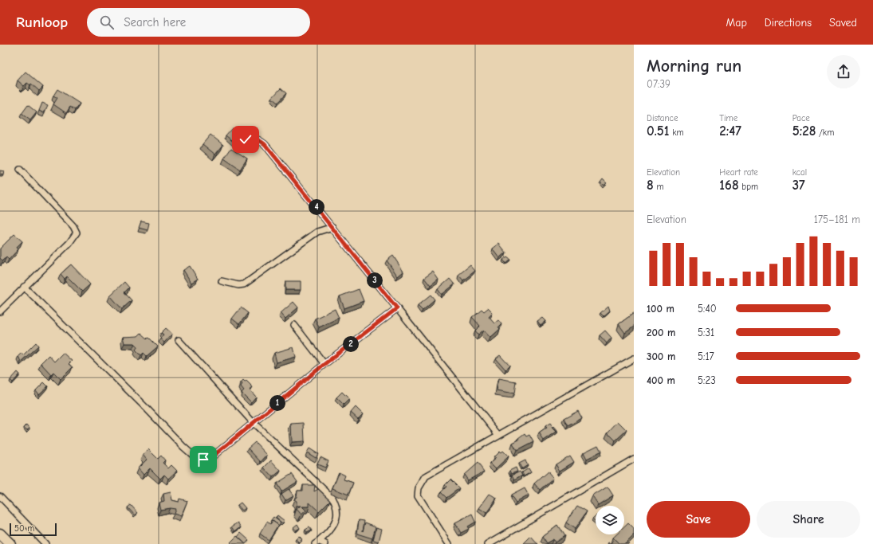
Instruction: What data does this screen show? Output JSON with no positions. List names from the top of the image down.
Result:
{
  "scale_bar": "50 m",
  "page": {
    "header": "Runloop",
    "search": "Search here",
    "nav": ["Map", "Directions", "Saved"],
    "heading": ["Morning run", "07:39"],
    "stats": [
      ["Distance", "0.51 km"],
      ["Time", "2:47"],
      ["Pace", "5:28 /km"],
      ["Elevation", "8 m"],
      ["Heart rate", "168 bpm"],
      ["kcal", "37"]
    ],
    "pins": [
      "4",
      "3",
      "2",
      "1"
    ],
    "chart": ["Elevation", "175–181 m"],
    "list": [
      {
        "name": "100 m",
        "note": "5:40"
      },
      {
        "name": "200 m",
        "note": "5:31"
      },
      {
        "name": "300 m",
        "note": "5:17"
      },
      {
        "name": "400 m",
        "note": "5:23"
      }
    ],
    "buttons": ["Save", "Share"],
    "scale": "50 m"
  }
}
